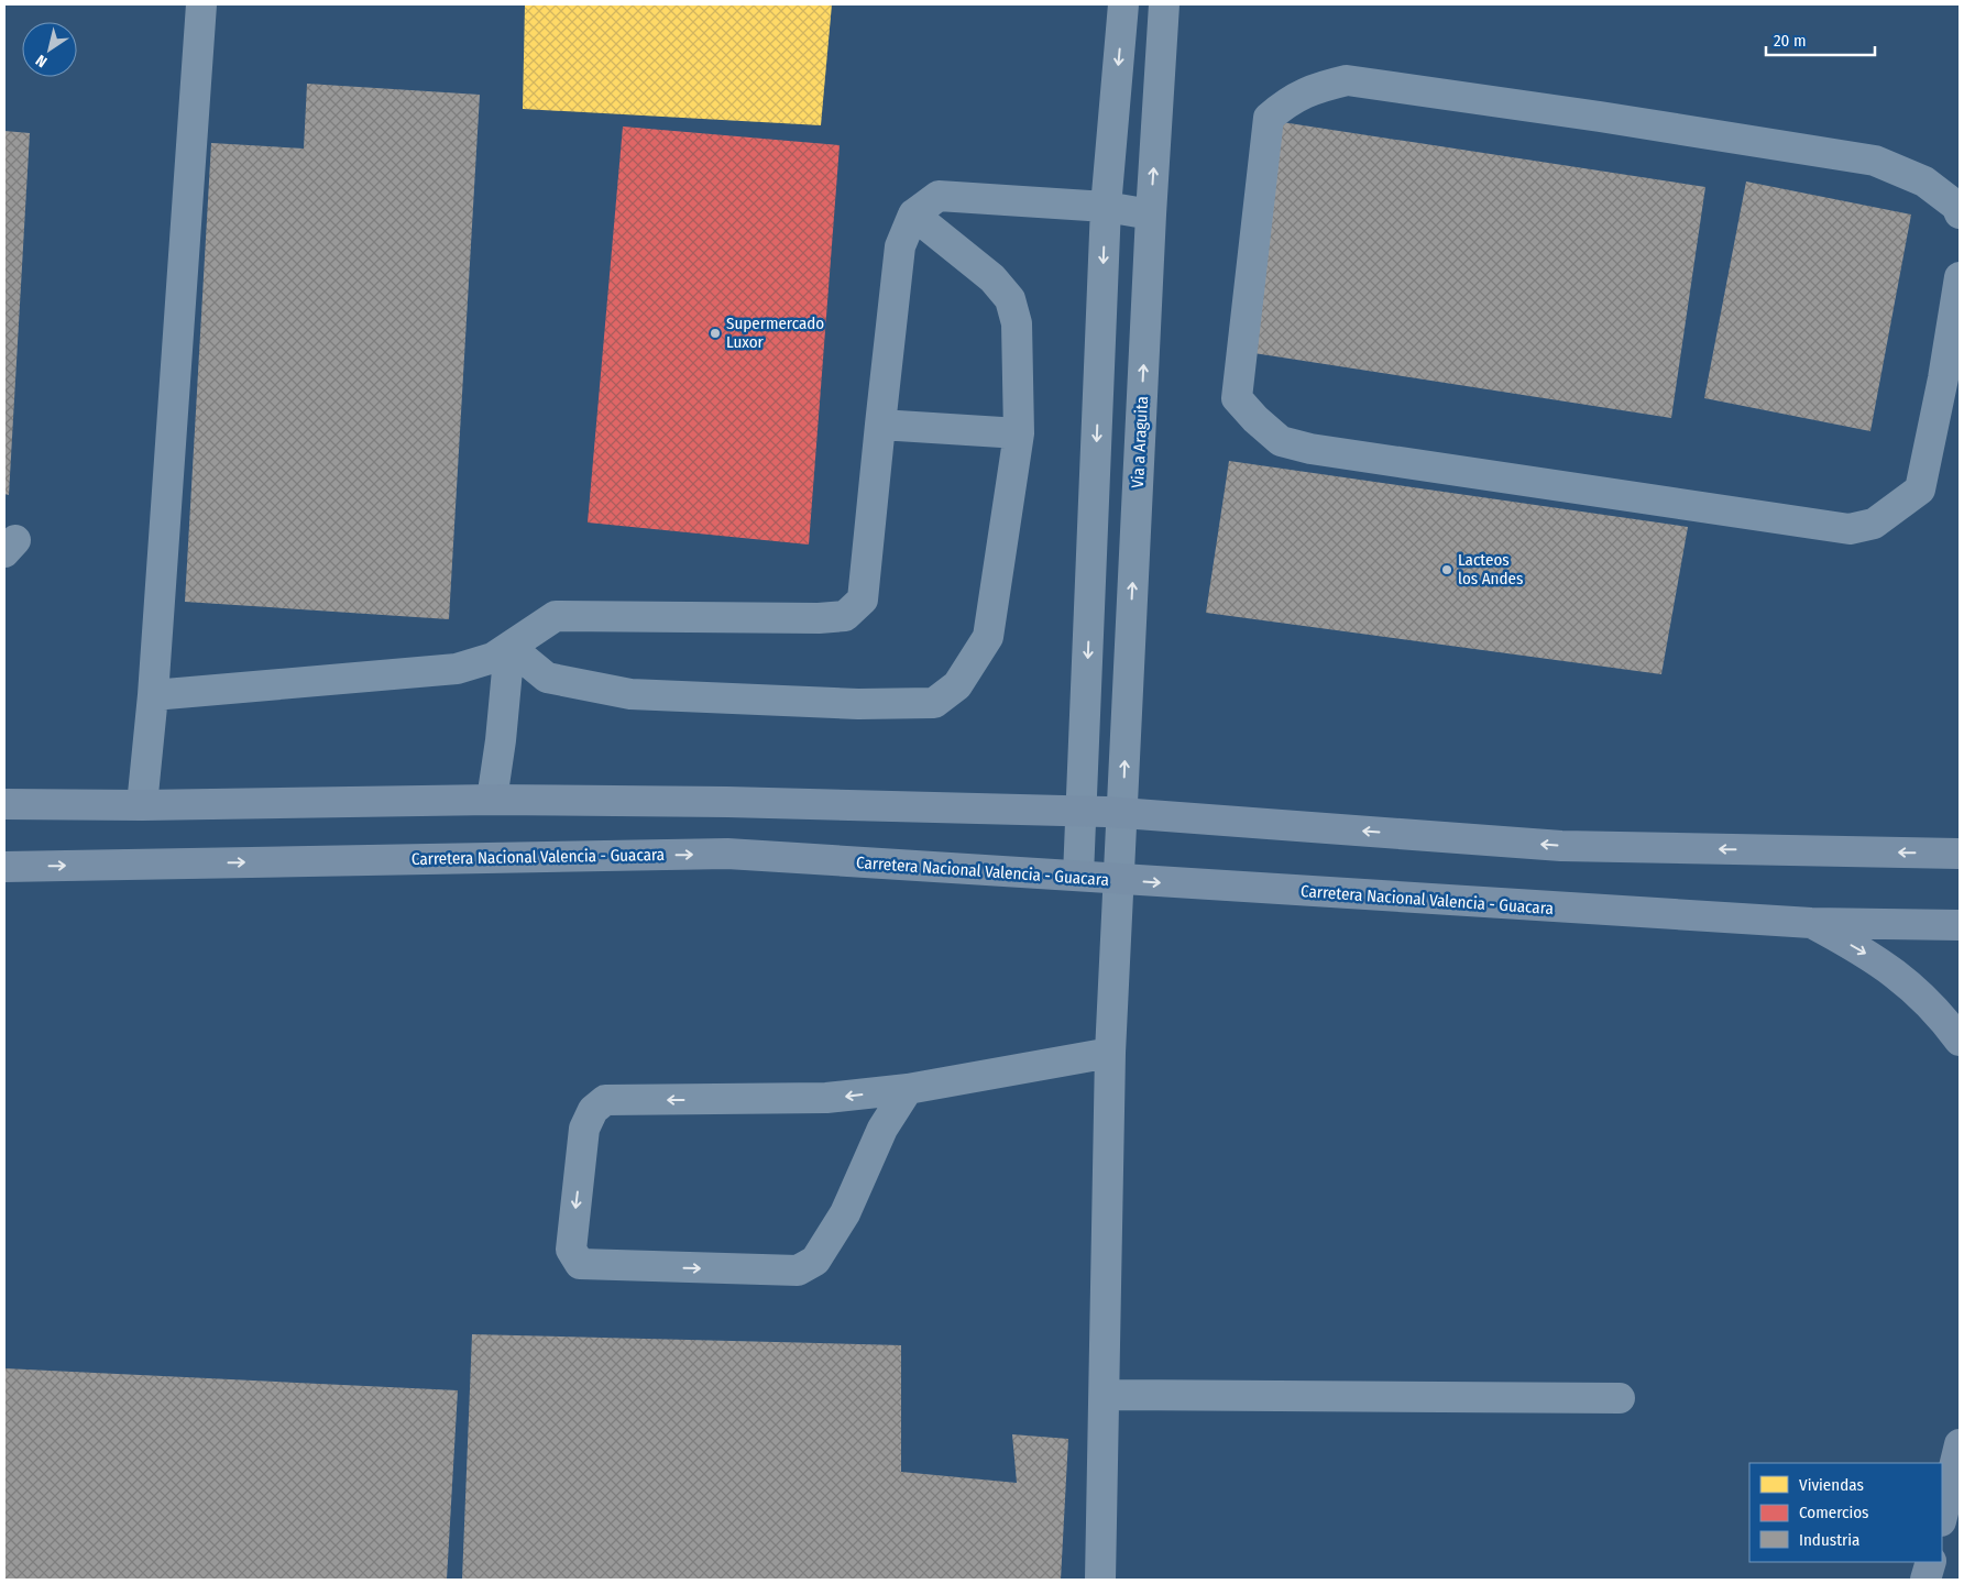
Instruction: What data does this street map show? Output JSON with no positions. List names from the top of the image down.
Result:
{
  "streets": {
    "main road": ["Carretera Nacional Valencia - Guacara"],
    "street": ["Via a Araguita"]
  },
  "crossings": [
    ["Via a Araguita", "Carretera Nacional Valencia - Guacara"]
  ],
  "places": ["Supermercado Luxor", "Lacteos los Andes"],
  "legend": ["Viviendas", "Comercios", "Industria"],
  "scale_bar": "20 m",
  "north": "bottom left"
}
